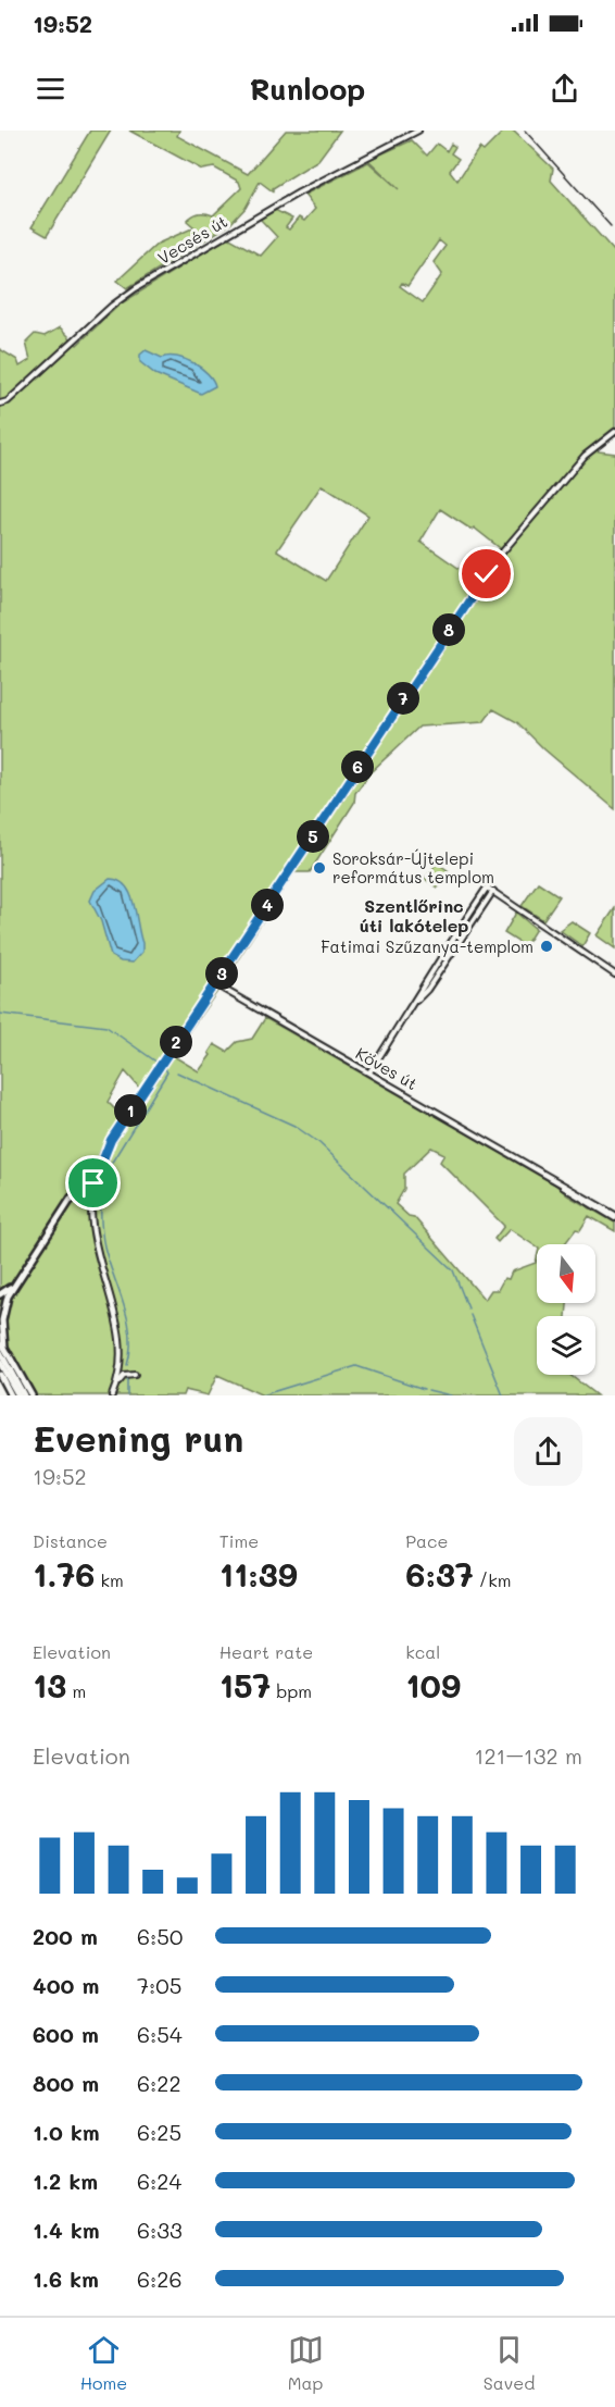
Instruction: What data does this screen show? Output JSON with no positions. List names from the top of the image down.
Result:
{
  "streets": {
    "street": ["Vecsés út", "Köves út"]
  },
  "districts": ["Szentlőrinc úti lakótelep"],
  "places": ["Soroksár-Újtelepi református templom", "Fatimai Szűzanya-templom"],
  "north": "bottom",
  "page": {
    "status": "19:52",
    "header": "Runloop",
    "pins": [
      "8",
      "7",
      "6",
      "5",
      "4",
      "3",
      "2",
      "1"
    ],
    "heading": ["Evening run", "19:52"],
    "stats": [
      ["Distance", "1.76 km"],
      ["Time", "11:39"],
      ["Pace", "6:37 /km"],
      ["Elevation", "13 m"],
      ["Heart rate", "157 bpm"],
      ["kcal", "109"]
    ],
    "chart": ["Elevation", "121–132 m"],
    "list": [
      {
        "name": "200 m",
        "note": "6:50"
      },
      {
        "name": "400 m",
        "note": "7:05"
      },
      {
        "name": "600 m",
        "note": "6:54"
      },
      {
        "name": "800 m",
        "note": "6:22"
      },
      {
        "name": "1.0 km",
        "note": "6:25"
      },
      {
        "name": "1.2 km",
        "note": "6:24"
      },
      {
        "name": "1.4 km",
        "note": "6:33"
      },
      {
        "name": "1.6 km",
        "note": "6:26"
      }
    ],
    "tabs": ["Home", "Map", "Saved"]
  }
}
